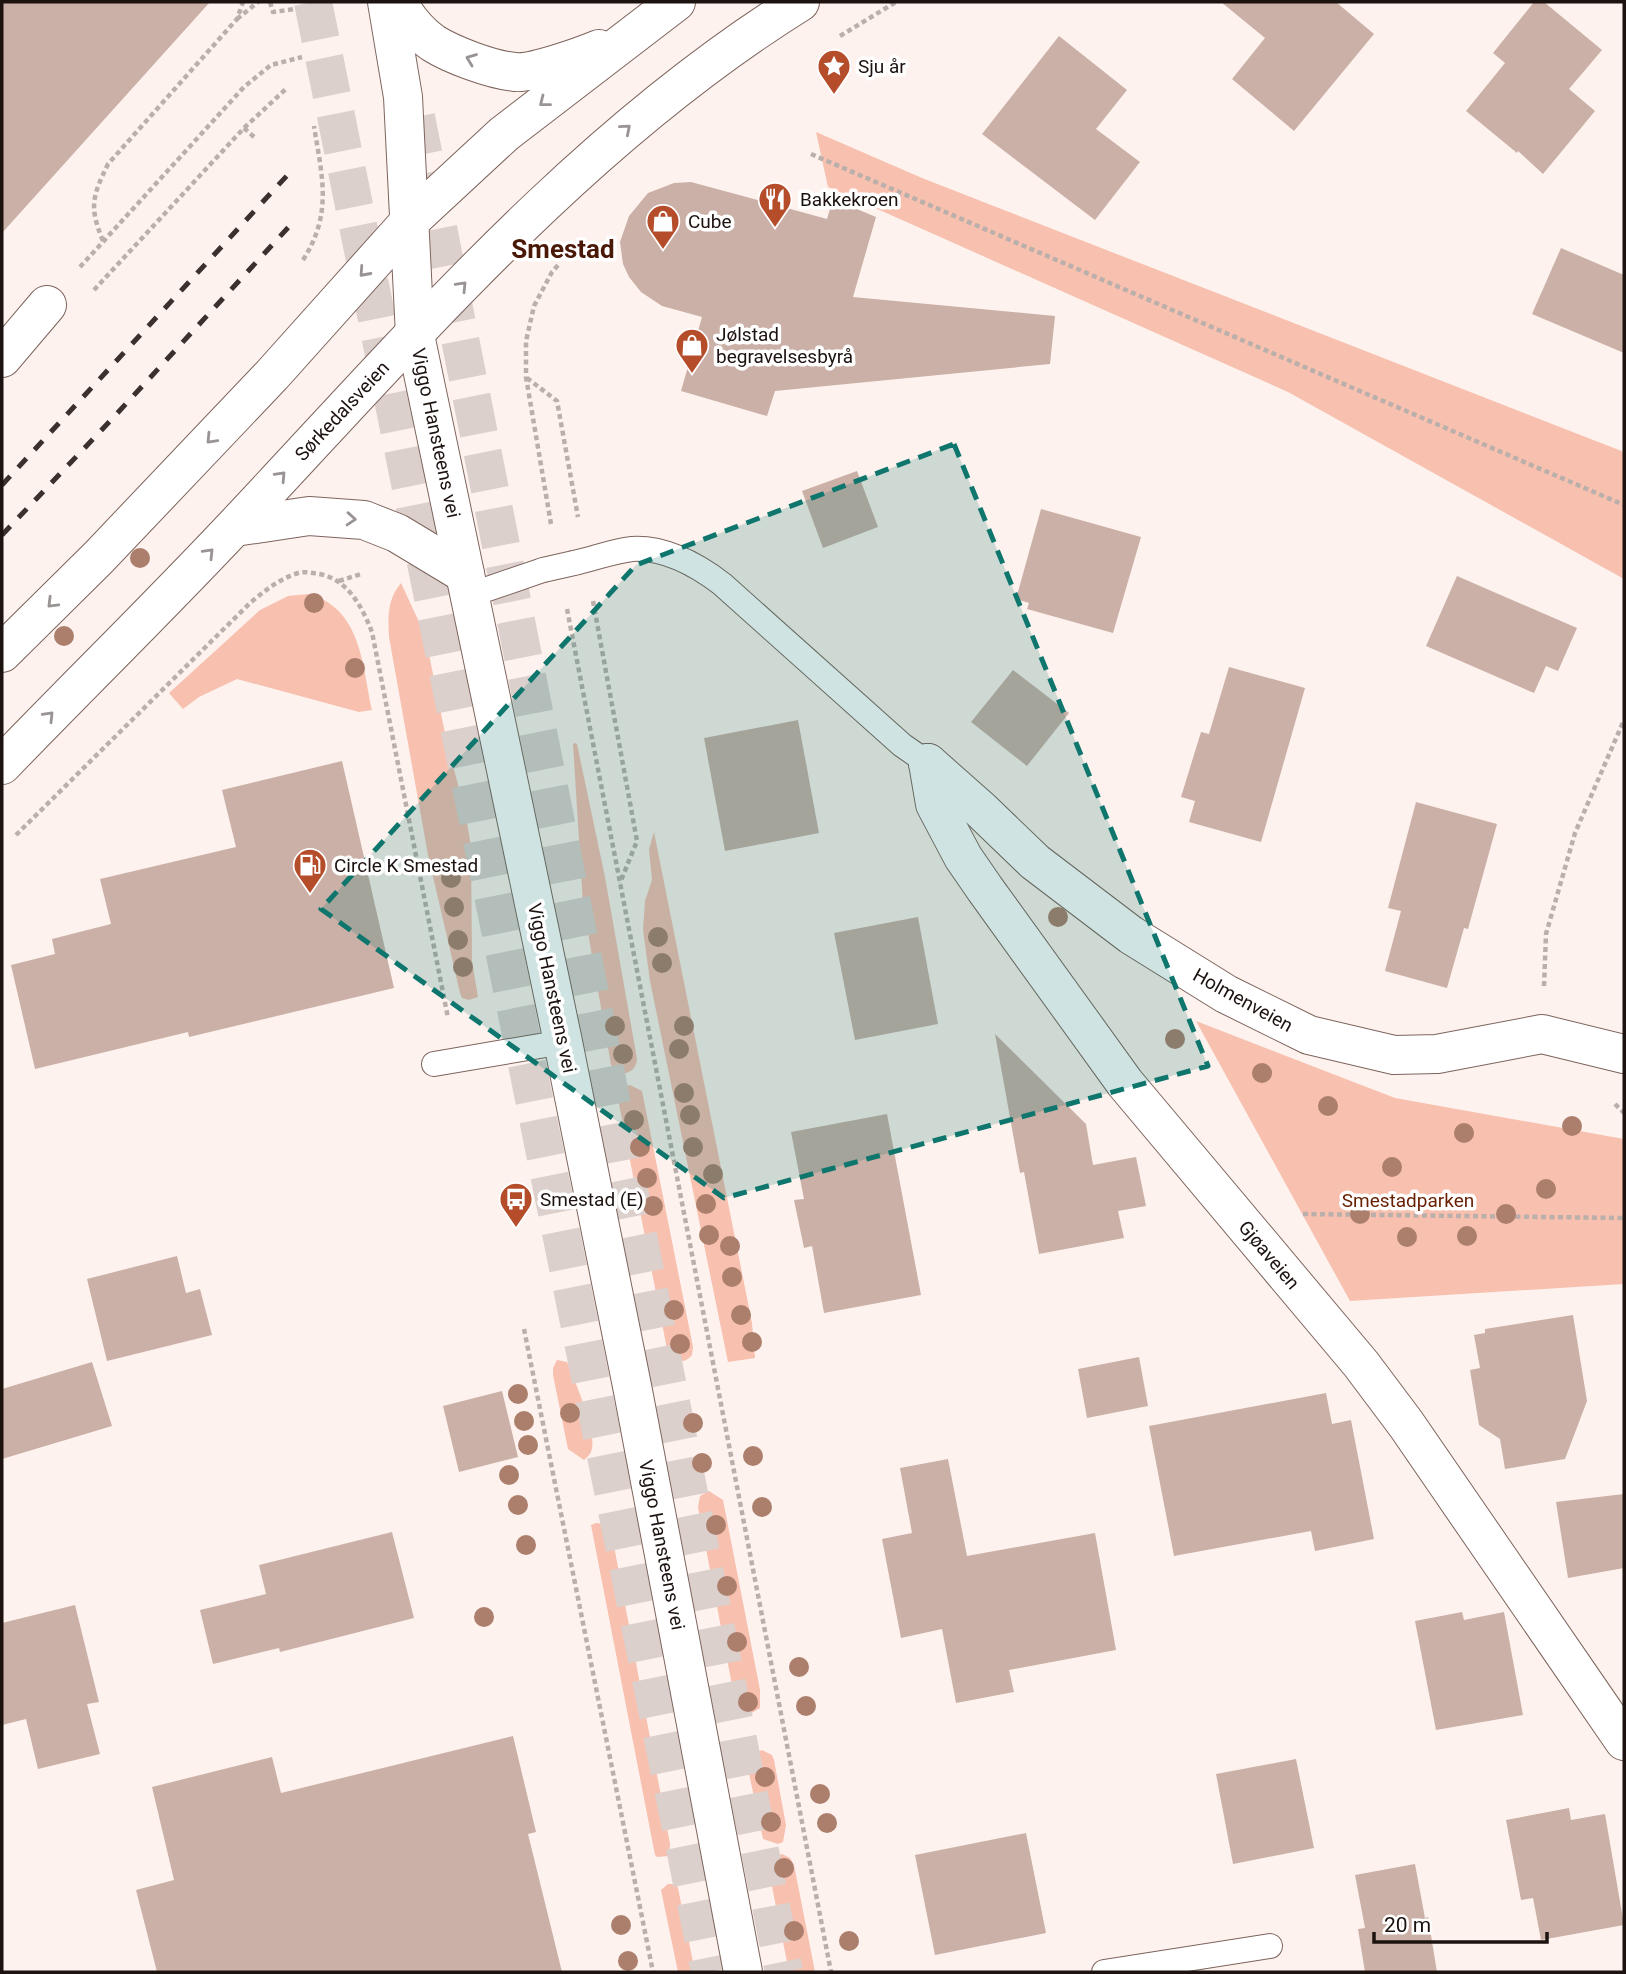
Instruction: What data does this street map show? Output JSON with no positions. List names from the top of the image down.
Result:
{
  "streets": {
    "main road": [
      "Sørkedalsveien",
      "Viggo Hansteens vei",
      "Holmenveien",
      "Gjøaveien"
    ]
  },
  "crossings": [
    ["Sørkedalsveien", "Viggo Hansteens vei"],
    ["Holmenveien", "Gjøaveien"]
  ],
  "districts": ["Smestad"],
  "parks": ["Smestadparken"],
  "places": {
    "place": ["Sju år"],
    "restaurant": ["Bakkekroen"],
    "shop": ["Cube", "Jølstad begravelsesbyrå"],
    "fuel station": ["Circle K Smestad"],
    "bus stop": ["Smestad (E)"]
  },
  "scale_bar": "20 m"
}
